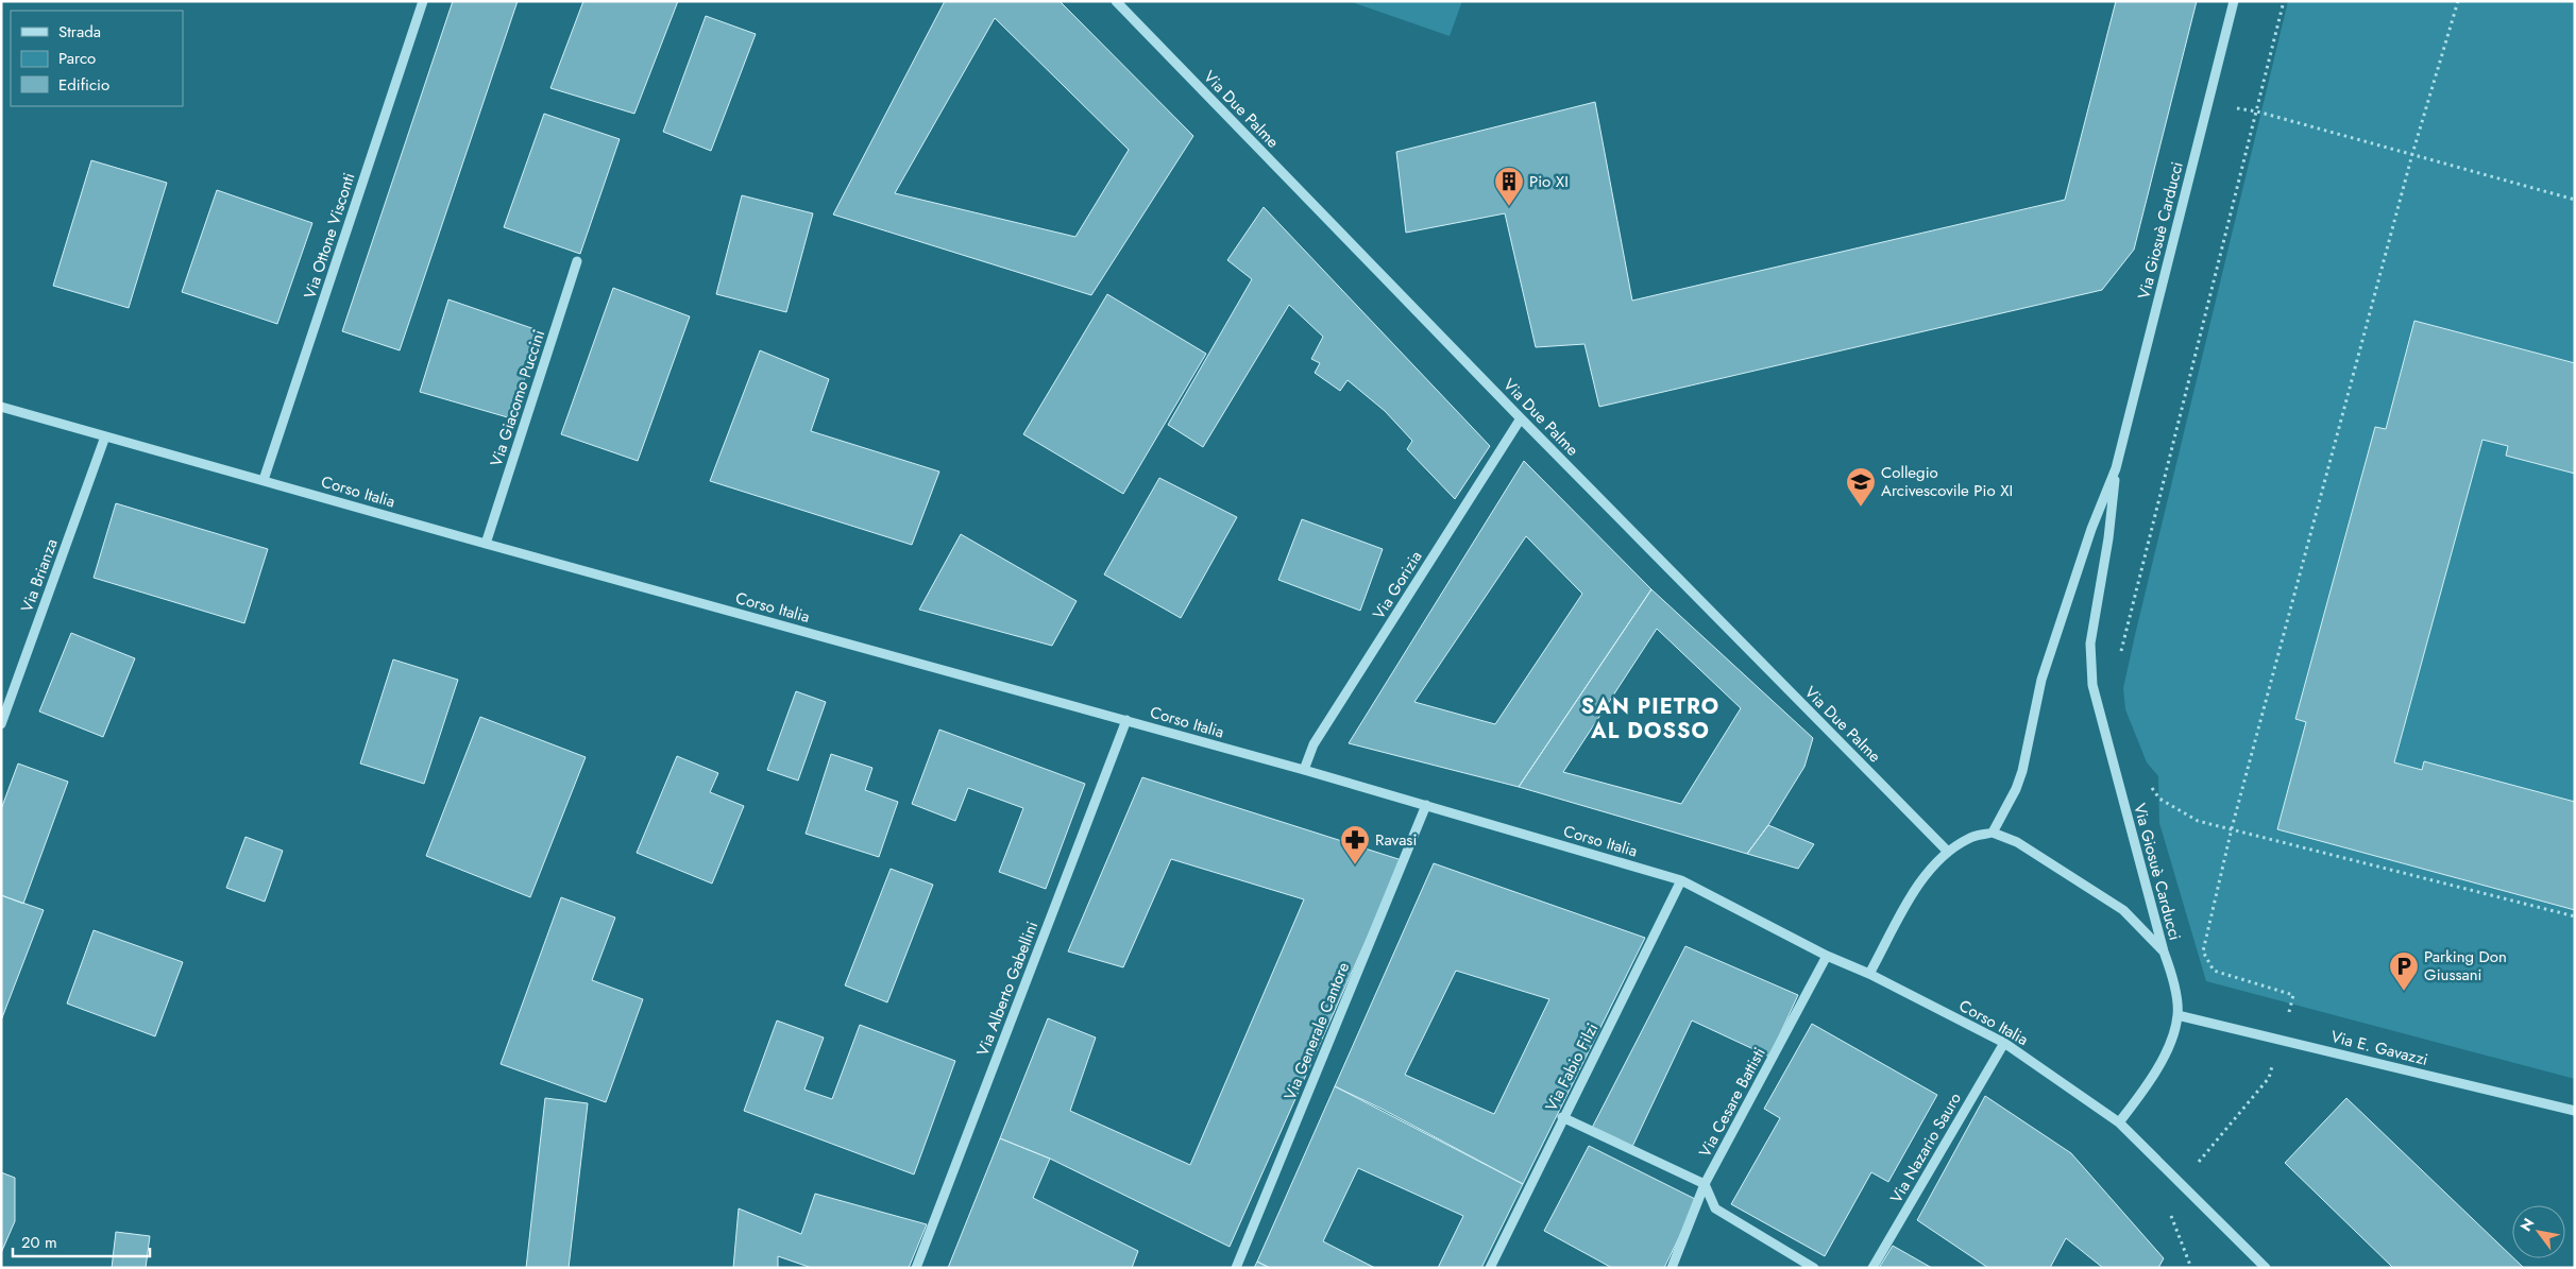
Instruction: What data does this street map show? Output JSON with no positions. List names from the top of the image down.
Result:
{
  "streets": {
    "street": [
      "Via Due Palme",
      "Via Giosuè Carducci",
      "Via Ottone Visconti",
      "Via Giacomo Puccini",
      "Corso Italia",
      "Via Brianza",
      "Via Gorizia",
      "Via Alberto Gabellini",
      "Via Generale Cantore",
      "Via E. Gavazzi",
      "Via Fabio Filzi",
      "Via Cesare Battisti",
      "Via Nazario Sauro"
    ]
  },
  "crossings": [
    ["Via Due Palme", "Via Gorizia"],
    ["Via Ottone Visconti", "Corso Italia"],
    ["Via Giacomo Puccini", "Corso Italia"],
    ["Corso Italia", "Via Brianza"],
    ["Corso Italia", "Via Gorizia"],
    ["Corso Italia", "Via Alberto Gabellini"],
    ["Corso Italia", "Via Generale Cantore"],
    ["Corso Italia", "Via Fabio Filzi"],
    ["Corso Italia", "Via Cesare Battisti"],
    ["Corso Italia", "Via Nazario Sauro"]
  ],
  "districts": ["SAN PIETRO AL DOSSO"],
  "places": {
    "building": ["Pio XI"],
    "school or university": ["Collegio Arcivescovile Pio XI"],
    "pharmacy": ["Ravasi"],
    "parking": ["Parking Don Giussani"]
  },
  "legend": ["Strada", "Parco", "Edificio"],
  "scale_bar": "20 m",
  "north": "top left"
}
